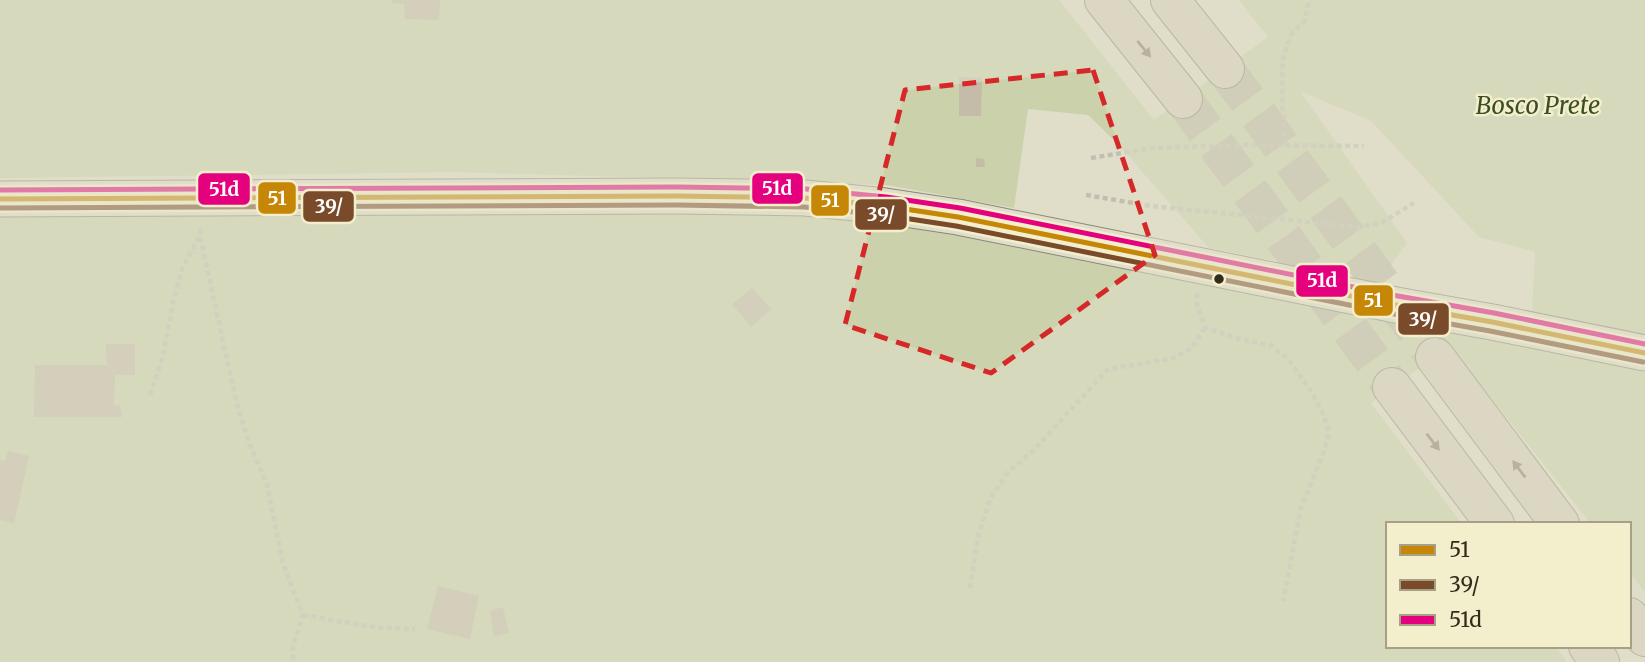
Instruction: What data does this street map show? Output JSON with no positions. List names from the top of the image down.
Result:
{
  "parks": ["Bosco Prete"],
  "lines": ["transit line 51d", "transit line 51", "transit line 39/"],
  "legend": ["51", "39/", "51d"]
}
